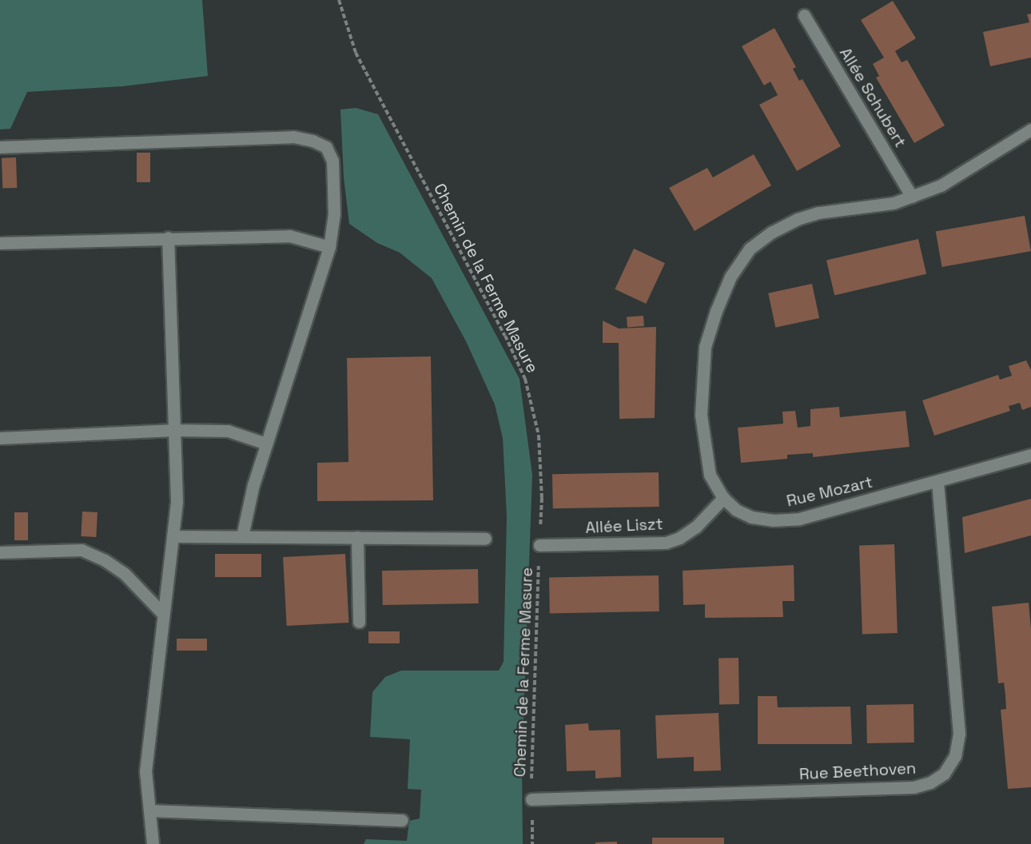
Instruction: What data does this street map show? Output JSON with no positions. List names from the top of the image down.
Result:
{
  "streets": {
    "street": [
      "Allée Schubert",
      "Rue Mozart",
      "Allée Liszt",
      "Rue Beethoven"
    ],
    "path": ["Chemin de la Ferme Masure"]
  },
  "crossings": [
    ["Allée Schubert", "Rue Mozart"],
    ["Chemin de la Ferme Masure", "Allée Liszt"],
    ["Chemin de la Ferme Masure", "Rue Beethoven"],
    ["Rue Mozart", "Allée Liszt"],
    ["Rue Mozart", "Rue Beethoven"]
  ]
}
